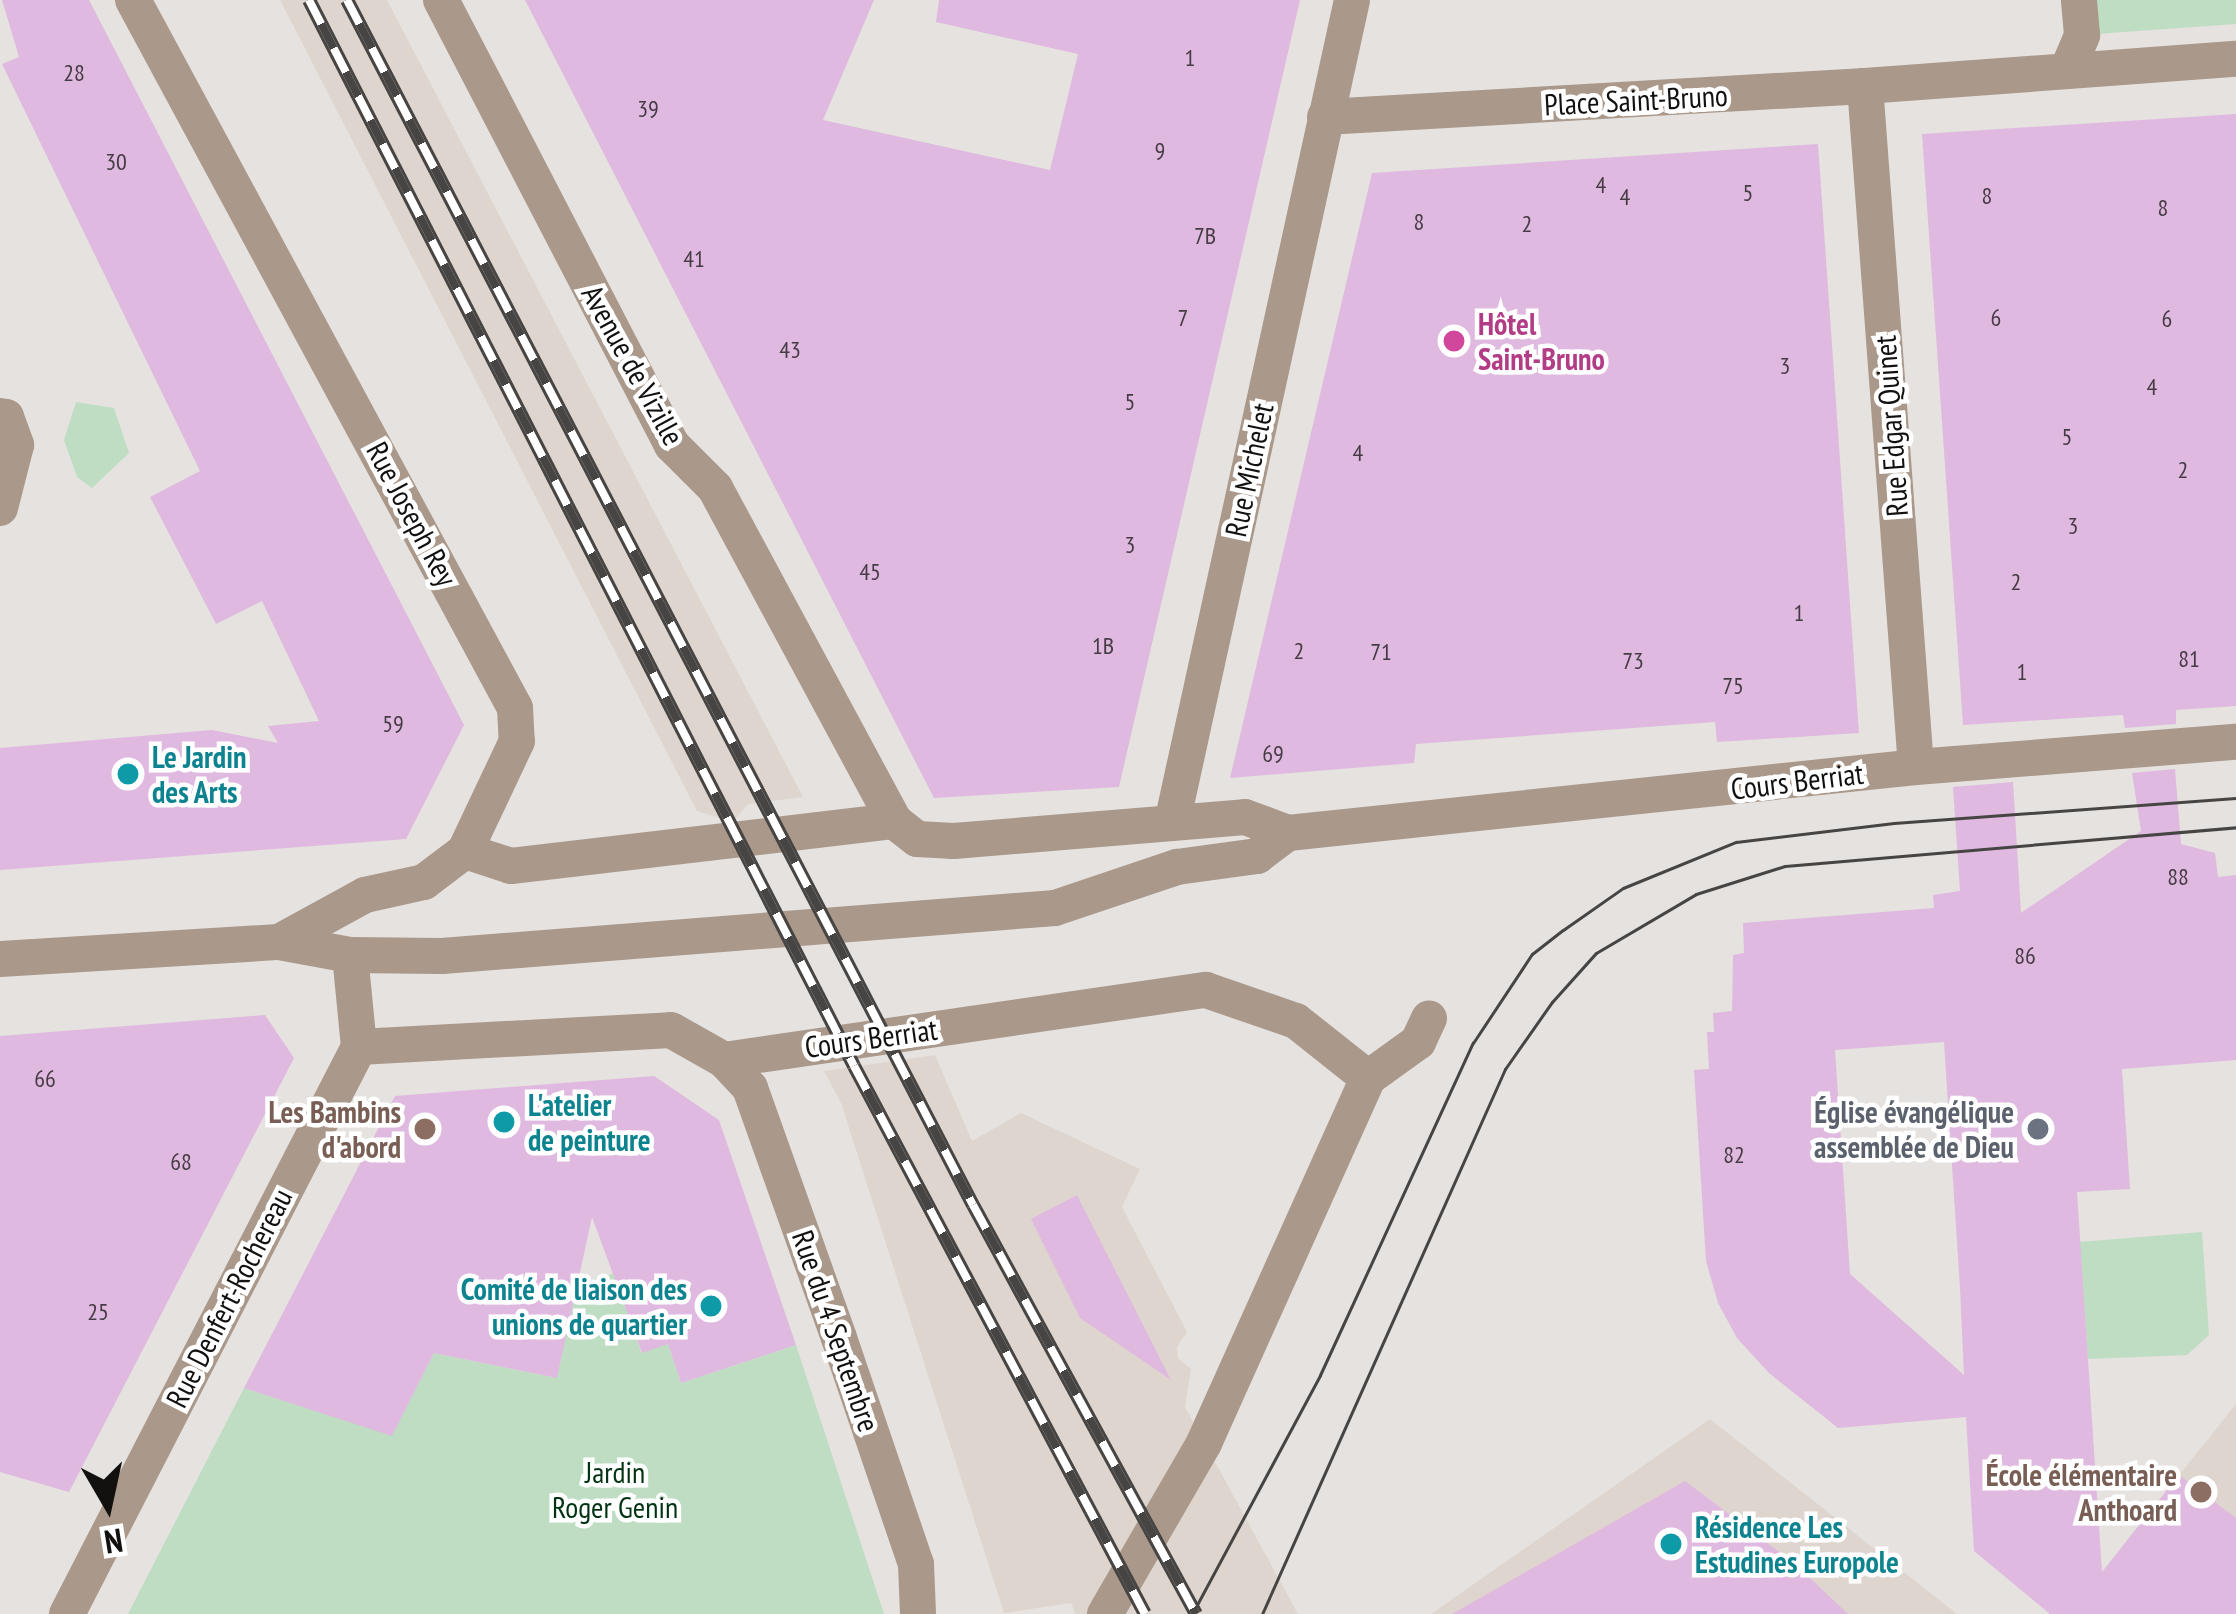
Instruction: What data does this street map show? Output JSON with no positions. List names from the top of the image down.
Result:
{
  "streets": {
    "street": [
      "Place Saint-Bruno",
      "Avenue de Vizille",
      "Rue Edgar Quinet",
      "Rue Michelet",
      "Rue Joseph Rey",
      "Cours Berriat",
      "Rue Denfert-Rochereau",
      "Rue du 4 Septembre"
    ]
  },
  "crossings": [
    ["Place Saint-Bruno", "Rue Edgar Quinet"],
    ["Place Saint-Bruno", "Rue Michelet"],
    ["Avenue de Vizille", "Cours Berriat"],
    ["Rue Edgar Quinet", "Cours Berriat"],
    ["Rue Michelet", "Cours Berriat"],
    ["Rue Joseph Rey", "Cours Berriat"],
    ["Cours Berriat", "Rue du 4 Septembre"]
  ],
  "parks": ["Jardin Roger Genin"],
  "places": [
    "Hôtel Saint-Bruno",
    "Le Jardin des Arts",
    "L'atelier de peinture",
    "Les Bambins d'abord",
    "Église évangélique assemblée de Dieu",
    "Comité de liaison des unions de quartier",
    "École élémentaire Anthoard",
    "Résidence Les Estudines Europole"
  ],
  "house_numbers": [
    "1",
    "28",
    "39",
    "9",
    "30",
    "4",
    "5",
    "8",
    "4",
    "8",
    "8",
    "2",
    "7B",
    "41",
    "7",
    "6",
    "6",
    "43",
    "3",
    "4",
    "5",
    "5",
    "4",
    "2",
    "3",
    "3",
    "45",
    "2",
    "1",
    "1B",
    "2",
    "71",
    "81",
    "73",
    "1",
    "75",
    "59",
    "69",
    "88",
    "86",
    "66",
    "82",
    "68",
    "25"
  ],
  "north": "bottom"
}
